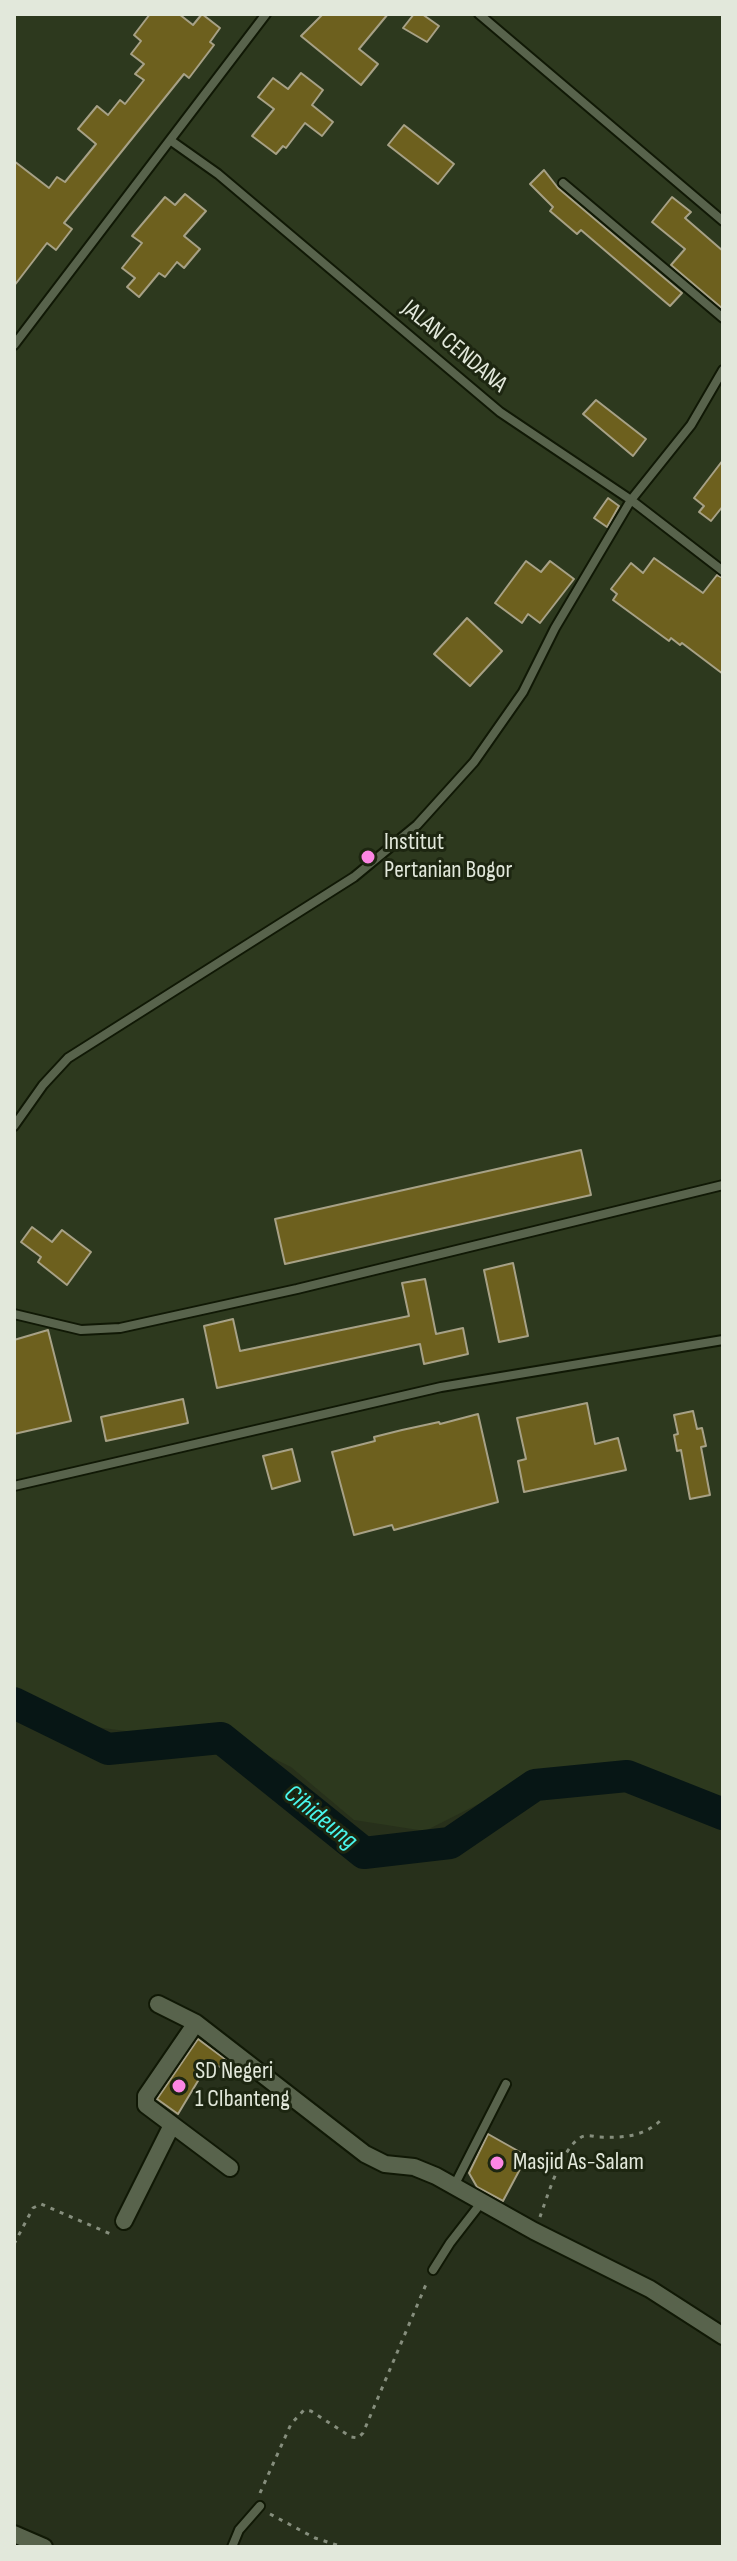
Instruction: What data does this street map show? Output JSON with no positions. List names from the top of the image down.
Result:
{
  "streets": {
    "lane": ["JALAN CENDANA"]
  },
  "water": ["Cihideung"],
  "places": ["Institut Pertanian Bogor", "SD Negeri 1 CIbanteng", "Masjid As-Salam"]
}
